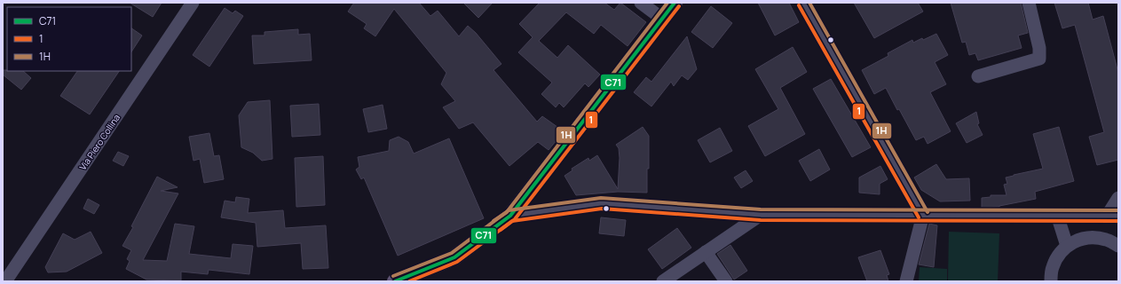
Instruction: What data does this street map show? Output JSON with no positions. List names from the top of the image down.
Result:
{
  "streets": {
    "street": ["Via Piero Collina"]
  },
  "lines": ["transit line C71", "transit line 1H", "transit line 1"],
  "legend": ["C71", "1", "1H"]
}
